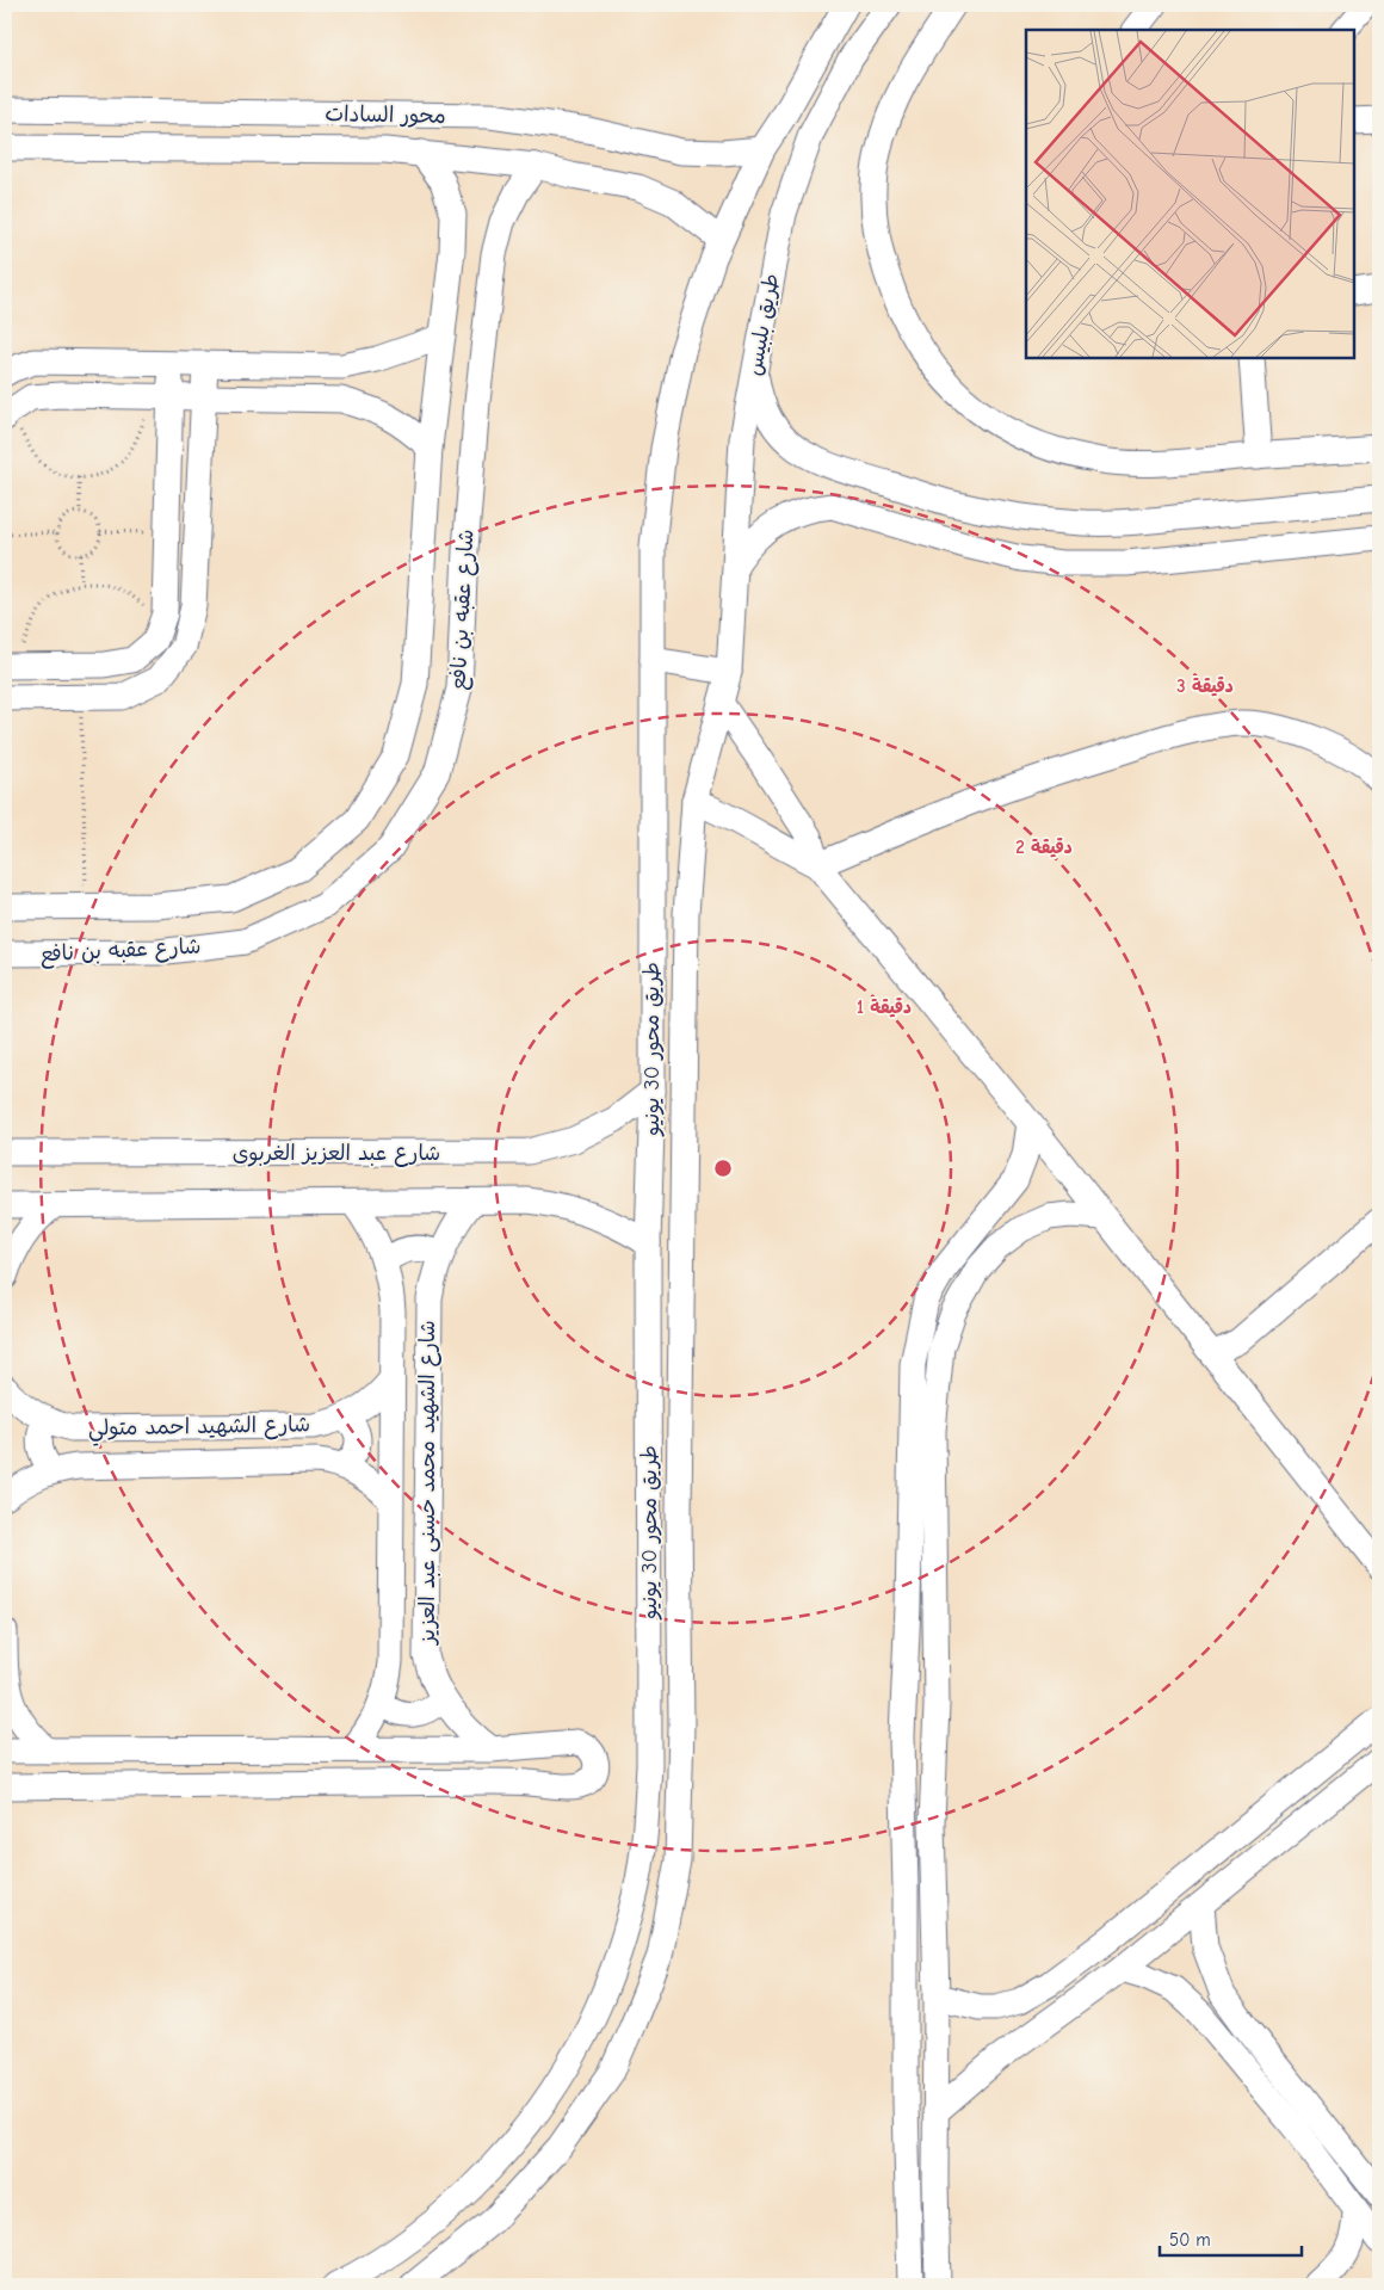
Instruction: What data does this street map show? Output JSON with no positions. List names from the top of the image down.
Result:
{
  "streets": {
    "street": [
      "محور السادات",
      "طريق بلبيس",
      "شارع عقبه بن نافع",
      "طريق محور 30 يونيو",
      "شارع عبد العزيز الغربوى",
      "شارع الشهيد احمد متولي",
      "شارع الشهيد محمد حسنى عبد العزيز"
    ]
  },
  "crossings": [
    ["محور السادات", "شارع عقبه بن نافع"],
    ["طريق بلبيس", "طريق محور 30 يونيو"],
    ["طريق محور 30 يونيو", "شارع عبد العزيز الغربوى"],
    ["شارع الشهيد احمد متولي", "شارع الشهيد محمد حسنى عبد العزيز"]
  ],
  "scale_bar": "50 m",
  "rings": ["3 دقيقة", "2 دقيقة", "1 دقيقة"]
}
